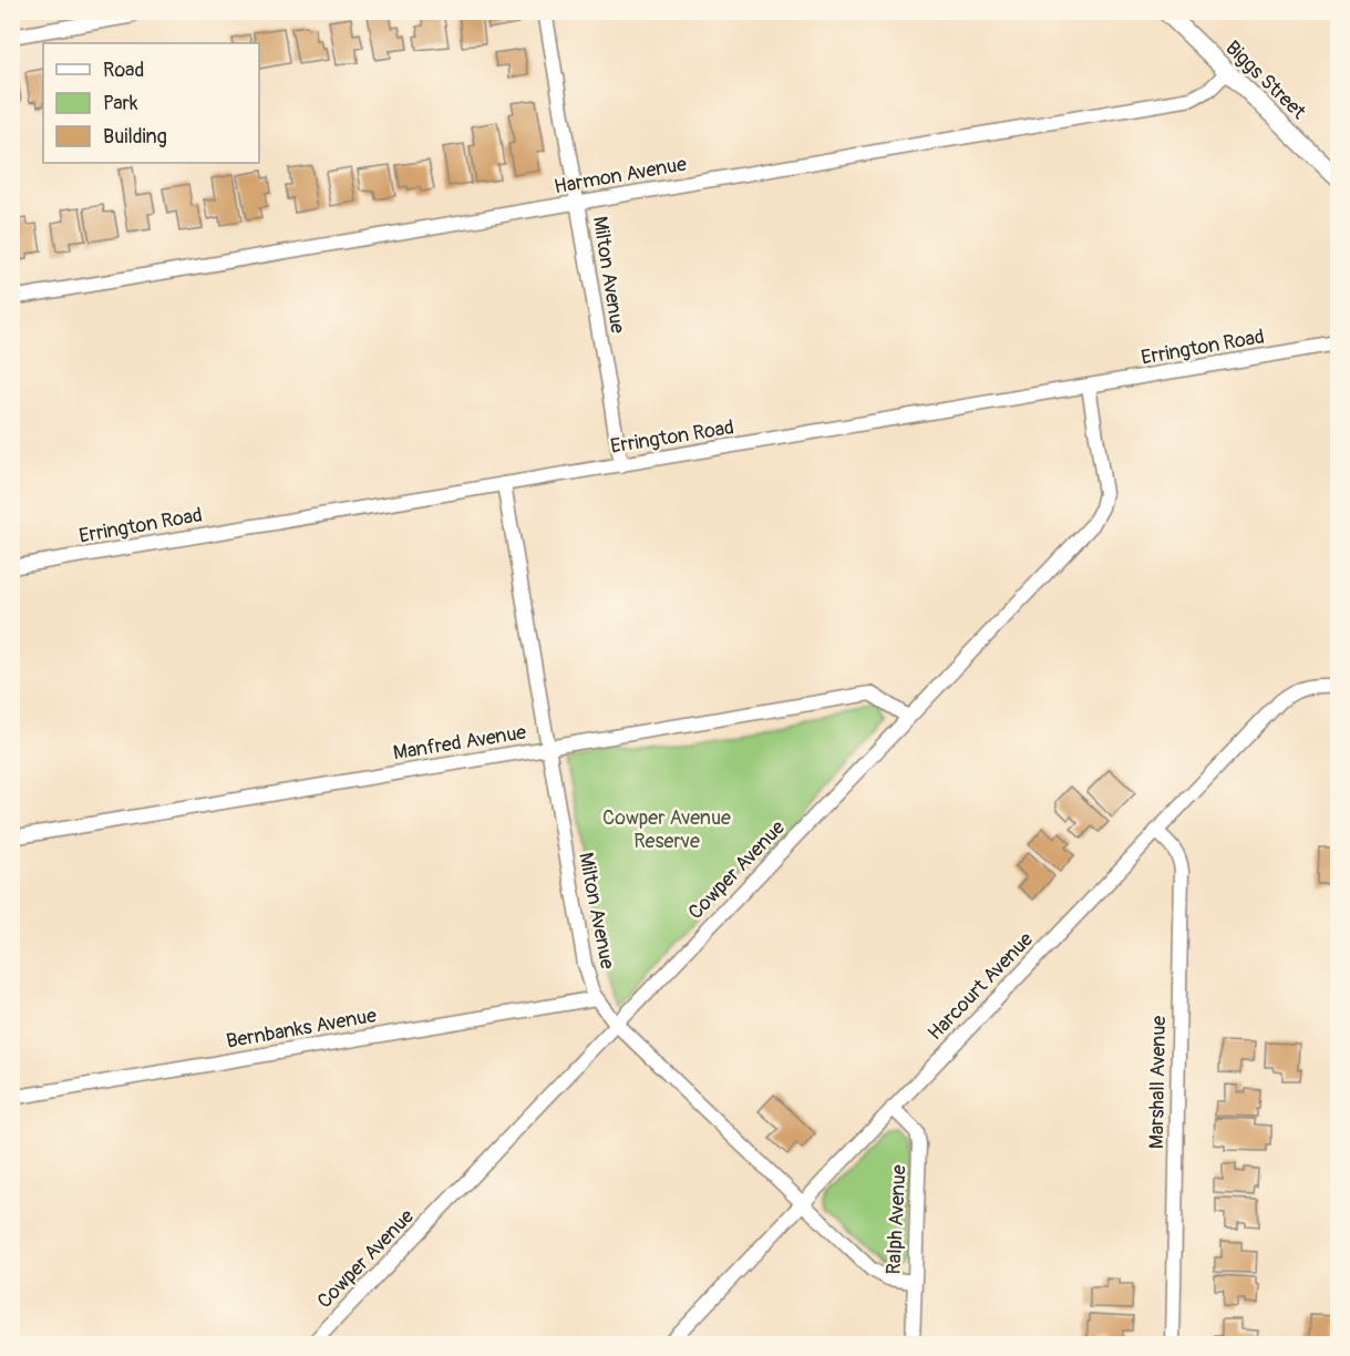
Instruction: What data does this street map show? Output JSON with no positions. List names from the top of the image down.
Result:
{
  "streets": {
    "street": [
      "Biggs Street",
      "Harmon Avenue",
      "Milton Avenue",
      "Errington Road",
      "Manfred Avenue",
      "Cowper Avenue",
      "Harcourt Avenue",
      "Bernbanks Avenue",
      "Marshall Avenue",
      "Ralph Avenue"
    ]
  },
  "crossings": [
    ["Biggs Street", "Harmon Avenue"],
    ["Harmon Avenue", "Milton Avenue"],
    ["Milton Avenue", "Errington Road"],
    ["Milton Avenue", "Manfred Avenue"],
    ["Milton Avenue", "Cowper Avenue"],
    ["Milton Avenue", "Harcourt Avenue"],
    ["Milton Avenue", "Bernbanks Avenue"],
    ["Milton Avenue", "Ralph Avenue"],
    ["Errington Road", "Cowper Avenue"],
    ["Manfred Avenue", "Cowper Avenue"],
    ["Harcourt Avenue", "Marshall Avenue"],
    ["Harcourt Avenue", "Ralph Avenue"]
  ],
  "parks": ["Cowper Avenue Reserve"],
  "legend": ["Road", "Park", "Building"]
}
